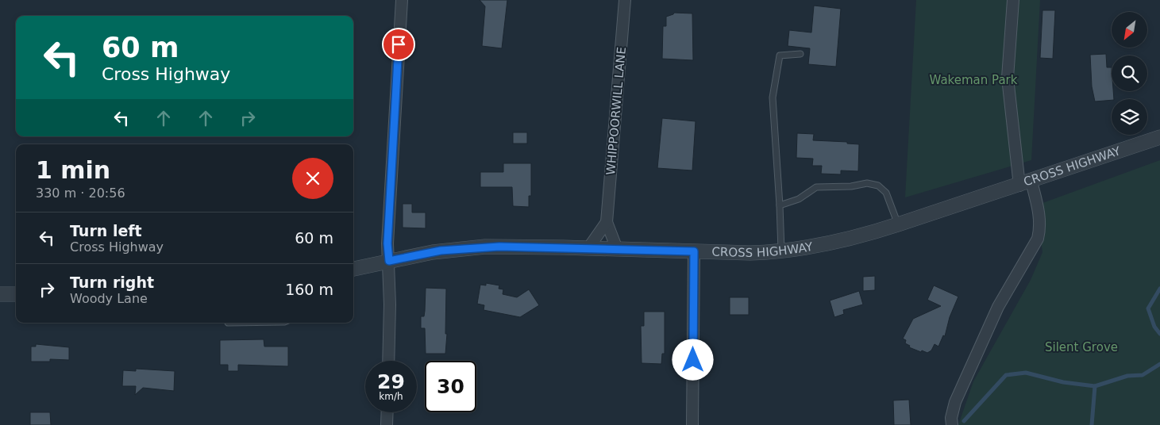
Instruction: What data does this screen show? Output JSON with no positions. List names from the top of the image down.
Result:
{
  "streets": {
    "street": ["WHIPPOORWILL LANE", "CROSS HIGHWAY"]
  },
  "crossings": [
    ["WHIPPOORWILL LANE", "CROSS HIGHWAY"]
  ],
  "parks": ["Wakeman Park", "Silent Grove"],
  "north": "bottom left",
  "page": {
    "turn": ["60 m", "Cross Highway"],
    "heading": ["1 min", "330 m · 20:56"],
    "list": [
      {
        "name": "Turn left",
        "note": "Cross Highway",
        "value": "60 m"
      },
      {
        "name": "Turn right",
        "note": "Woody Lane",
        "value": "160 m"
      }
    ],
    "speed": "29 km/h",
    "limit": "30"
  }
}
